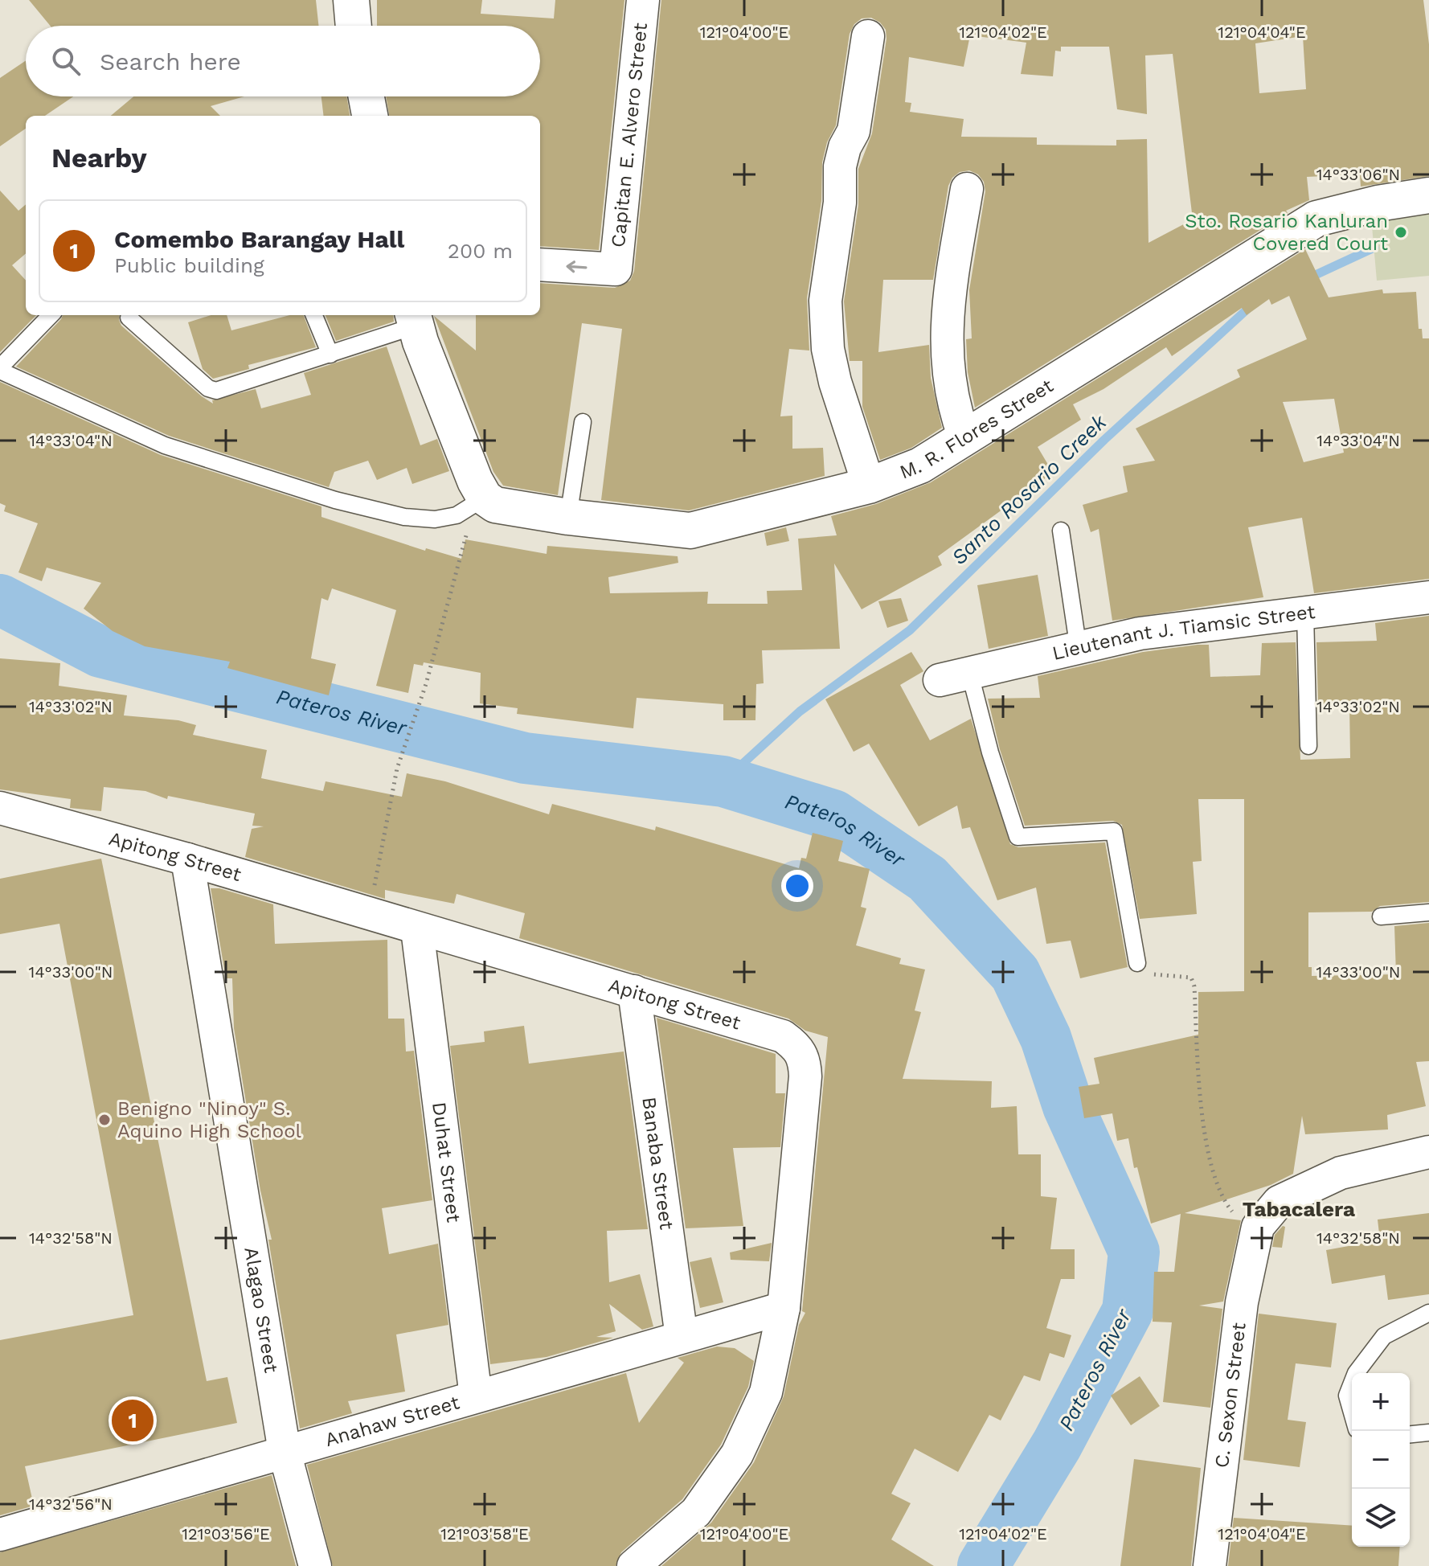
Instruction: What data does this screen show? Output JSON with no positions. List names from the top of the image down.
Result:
{
  "streets": {
    "street": [
      "Capitan E. Alvero Street",
      "M. R. Flores Street",
      "Lieutenant J. Tiamsic Street",
      "Apitong Street",
      "Duhat Street",
      "Banaba Street",
      "Alagao Street",
      "C. Sexon Street",
      "Anahaw Street"
    ]
  },
  "crossings": [
    ["Apitong Street", "Duhat Street"],
    ["Apitong Street", "Banaba Street"],
    ["Apitong Street", "Alagao Street"],
    ["Apitong Street", "Anahaw Street"],
    ["Duhat Street", "Anahaw Street"],
    ["Banaba Street", "Anahaw Street"],
    ["Alagao Street", "Anahaw Street"]
  ],
  "districts": ["Tabacalera"],
  "water": ["Santo Rosario Creek", "Pateros River"],
  "places": ["Sto. Rosario Kanluran Covered Court", "Benigno \"Ninoy\" S. Aquino High School"],
  "page": {
    "search": "Search here",
    "heading": "Nearby",
    "list": [
      {
        "mark": "1",
        "name": "Comembo Barangay Hall",
        "note": "Public building",
        "value": "200 m"
      }
    ],
    "map_buttons": ["+", "−"],
    "pins": "1"
  },
  "coordinates": [
    "121°04'00\"E",
    "121°04'02\"E",
    "121°04'04\"E",
    "14°33'06\"N",
    "14°33'04\"N",
    "14°33'02\"N",
    "14°33'00\"N",
    "14°32'58\"N",
    "14°32'56\"N",
    "121°03'56\"E",
    "121°03'58\"E"
  ]
}
